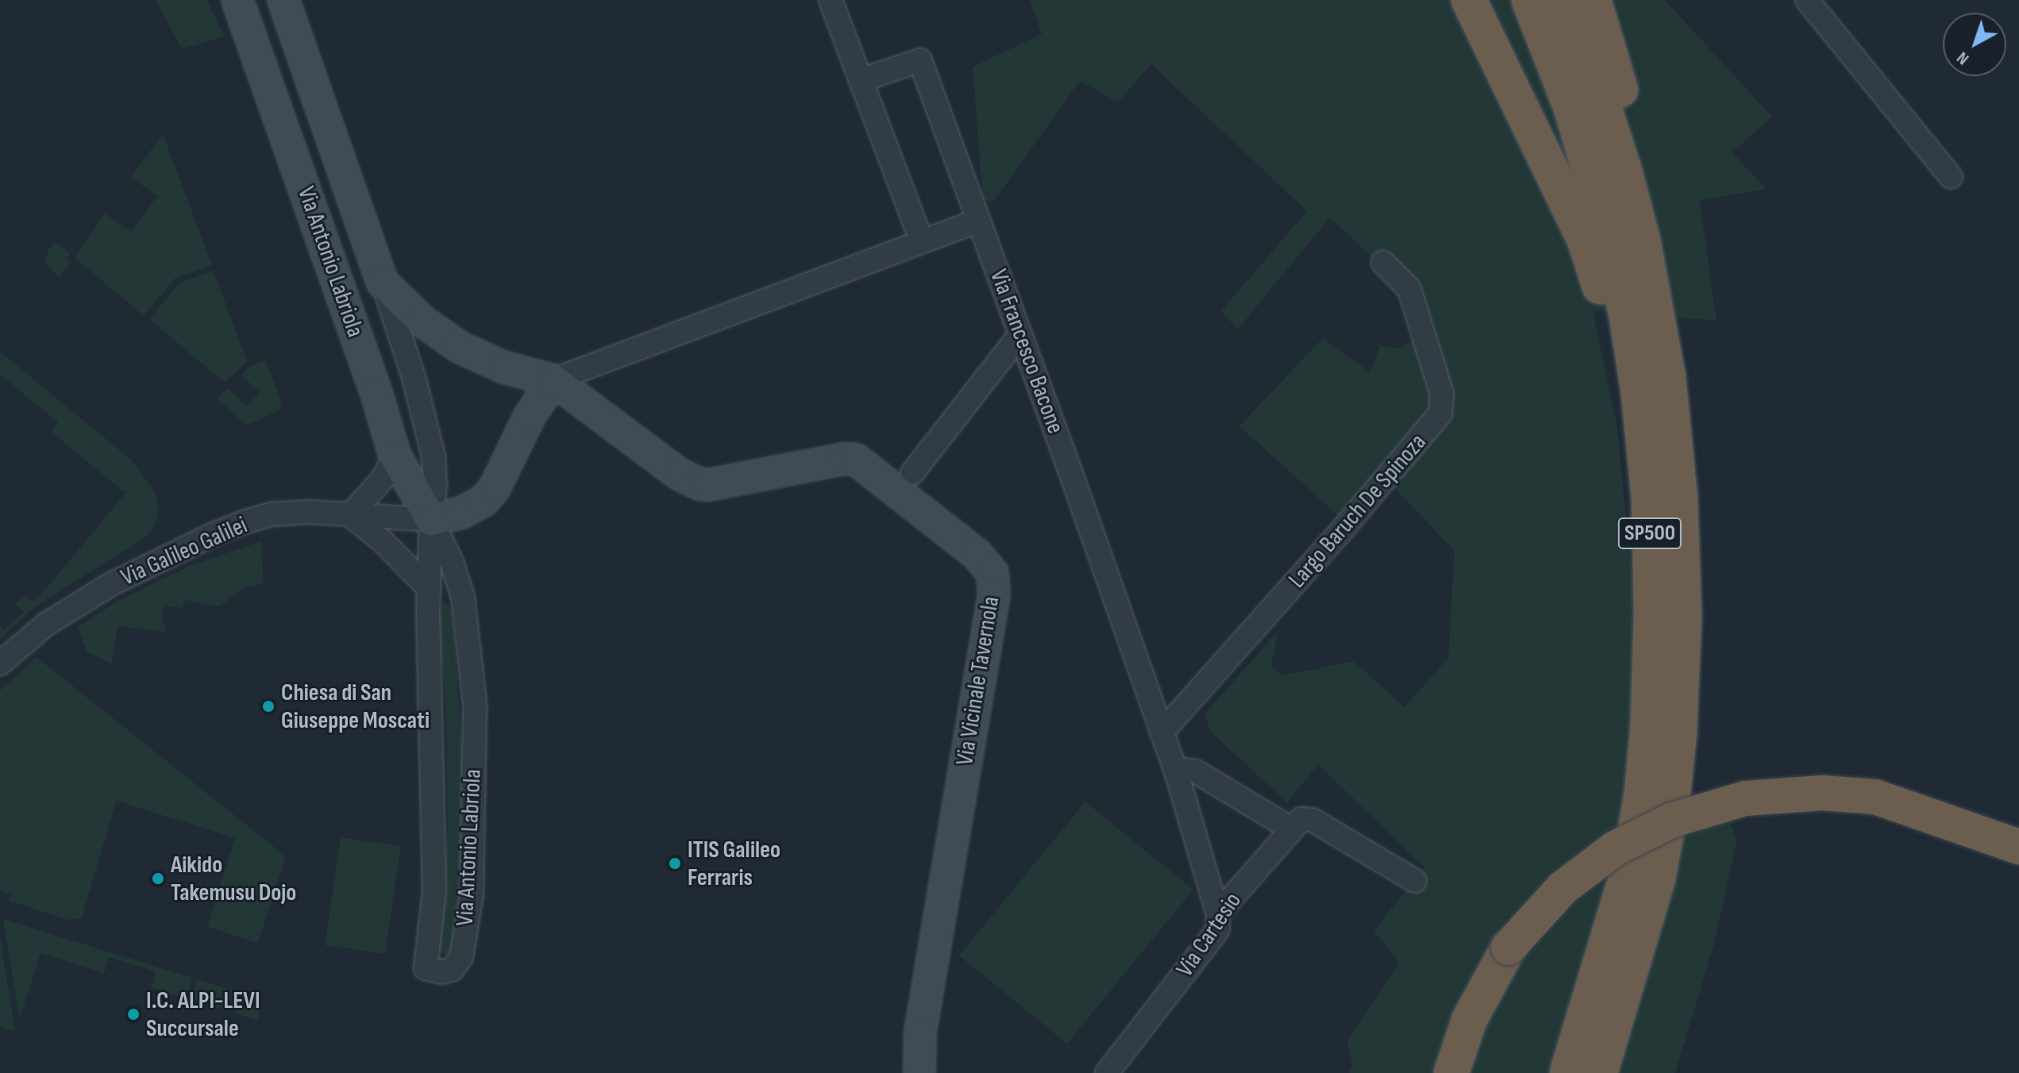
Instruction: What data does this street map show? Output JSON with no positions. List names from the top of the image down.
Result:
{
  "streets": {
    "highway": ["SP500"],
    "street": [
      "Via Antonio Labriola",
      "Via Francesco Bacone",
      "Largo Baruch De Spinoza",
      "Via Galileo Galilei",
      "Via Vicinale Tavernola",
      "Via Cartesio"
    ]
  },
  "crossings": [
    ["Via Antonio Labriola", "Via Galileo Galilei"],
    ["Via Francesco Bacone", "Largo Baruch De Spinoza"],
    ["Via Francesco Bacone", "Via Cartesio"]
  ],
  "places": [
    "Chiesa di San Giuseppe Moscati",
    "ITIS Galileo Ferraris",
    "Aikido Takemusu Dojo",
    "I.C. ALPI-LEVI Succursale"
  ],
  "north": "bottom left"
}
